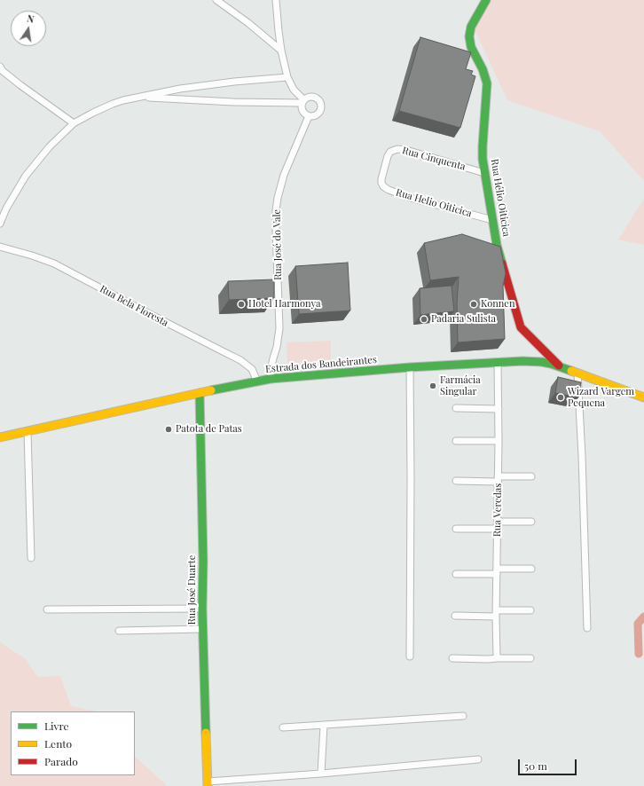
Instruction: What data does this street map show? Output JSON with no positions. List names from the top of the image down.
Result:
{
  "streets": {
    "street": [
      "Rua Cinquenta",
      "Rua Hélio Oiticica",
      "Rua Helio Oiticica",
      "Rua José do Vale",
      "Rua Bela Floresta",
      "Estrada dos Bandeirantes",
      "Rua Veredas",
      "Rua José Duarte"
    ]
  },
  "crossings": [
    ["Rua Cinquenta", "Rua Hélio Oiticica"],
    ["Rua Cinquenta", "Rua Helio Oiticica"],
    ["Rua Hélio Oiticica", "Rua Helio Oiticica"],
    ["Rua Hélio Oiticica", "Estrada dos Bandeirantes"],
    ["Rua José do Vale", "Estrada dos Bandeirantes"],
    ["Rua Bela Floresta", "Estrada dos Bandeirantes"],
    ["Estrada dos Bandeirantes", "Rua Veredas"],
    ["Estrada dos Bandeirantes", "Rua José Duarte"]
  ],
  "places": [
    "Hotel Harmonya",
    "Konnen",
    "Padaria Sulista",
    "Farmácia Singular",
    "Wizard Vargem Pequena",
    "Patota de Patas"
  ],
  "legend": ["Livre", "Lento", "Parado"],
  "scale_bar": "50 m",
  "north": "top"
}
